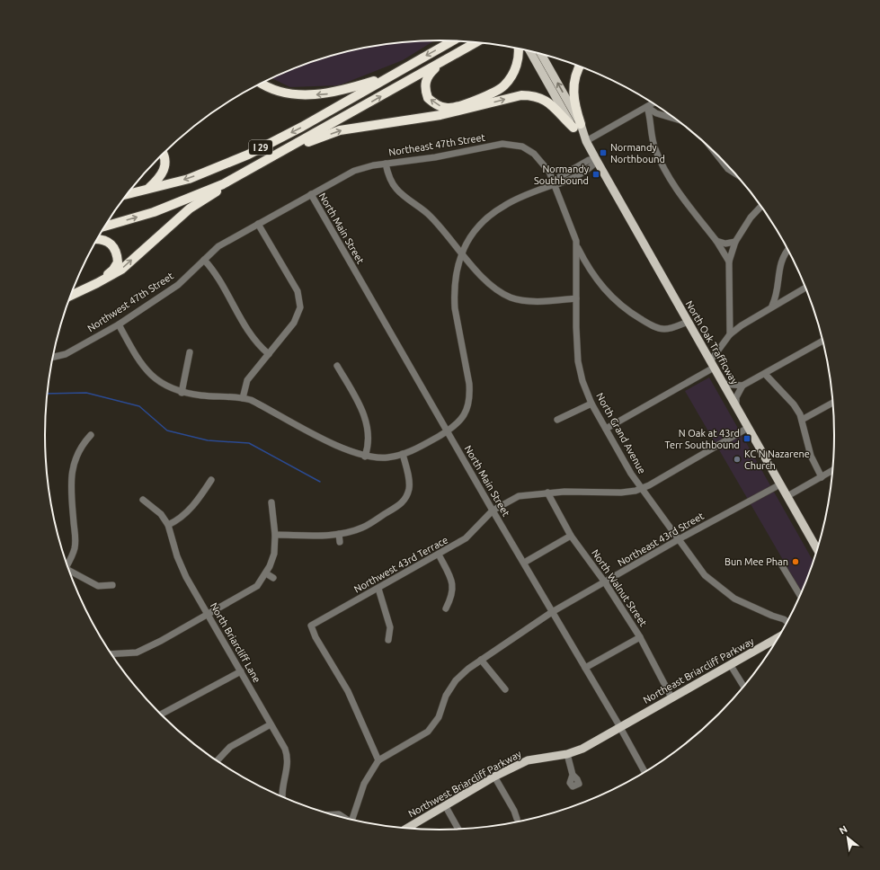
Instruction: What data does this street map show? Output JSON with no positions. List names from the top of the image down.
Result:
{
  "streets": {
    "highway": ["I 29"],
    "main road": ["North Oak Trafficway", "Northeast Briarcliff Parkway", "Northwest Briarcliff Parkway"],
    "street": [
      "Northeast 47th Street",
      "North Main Street",
      "Northwest 47th Street",
      "North Grand Avenue",
      "Northeast 43rd Street",
      "Northwest 43rd Terrace",
      "North Walnut Street",
      "North Briarcliff Lane"
    ]
  },
  "crossings": [
    ["Northeast 47th Street", "North Main Street"],
    ["Northeast 47th Street", "Northwest 47th Street"],
    ["Northeast 47th Street", "North Grand Avenue"],
    ["North Main Street", "Northwest 47th Street"],
    ["North Main Street", "Northeast 43rd Street"],
    ["North Main Street", "Northwest 43rd Terrace"],
    ["North Main Street", "Northeast Briarcliff Parkway"],
    ["North Main Street", "Northwest Briarcliff Parkway"],
    ["North Oak Trafficway", "Northeast 43rd Street"],
    ["North Oak Trafficway", "Northwest 43rd Terrace"],
    ["North Grand Avenue", "Northeast 43rd Street"],
    ["North Grand Avenue", "Northwest 43rd Terrace"],
    ["Northeast 43rd Street", "Northwest 43rd Terrace"],
    ["Northeast 43rd Street", "North Walnut Street"],
    ["Northwest 43rd Terrace", "North Walnut Street"],
    ["North Walnut Street", "Northeast Briarcliff Parkway"],
    ["Northeast Briarcliff Parkway", "Northwest Briarcliff Parkway"]
  ],
  "places": {
    "transit": ["Normandy Northbound", "Normandy Southbound", "N Oak at 43rd Terr Southbound"],
    "other": ["KC N Nazarene Church", "Bun Mee Phan"]
  },
  "north": "top left"
}
